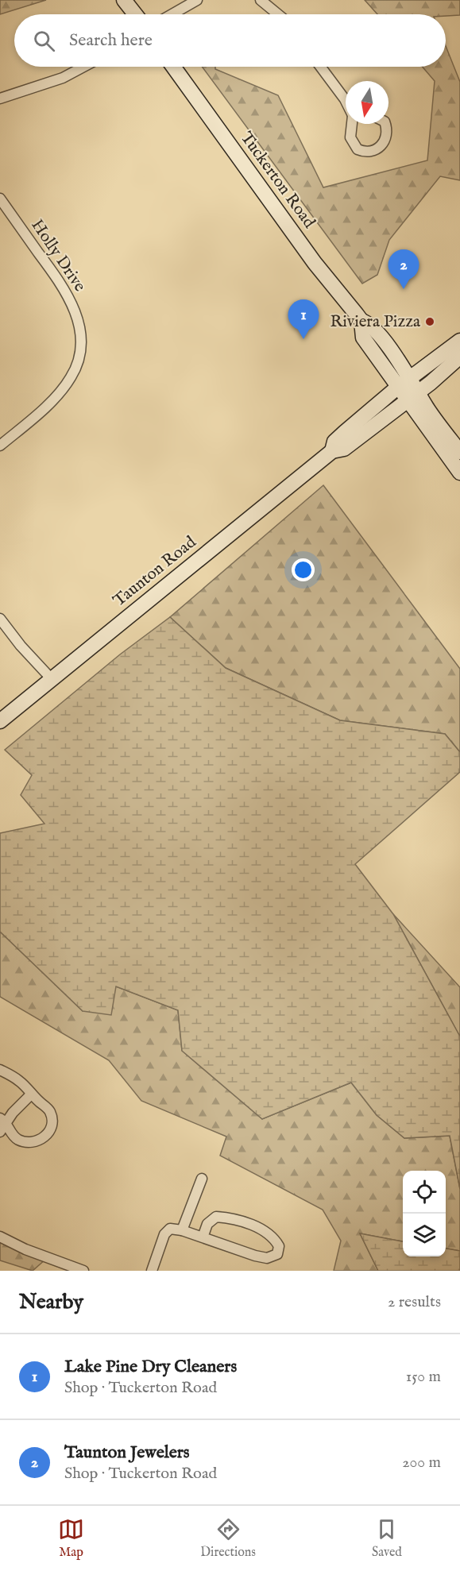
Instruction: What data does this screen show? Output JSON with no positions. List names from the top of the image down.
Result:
{
  "streets": {
    "main road": ["Tuckerton Road", "Taunton Road"],
    "street": ["Holly Drive"]
  },
  "crossings": [
    ["Tuckerton Road", "Taunton Road"]
  ],
  "places": ["Riviera Pizza"],
  "north": "bottom",
  "page": {
    "search": "Search here",
    "pins": ["2", "1"],
    "heading": ["Nearby", "2 results"],
    "list": [
      {
        "mark": "1",
        "name": "Lake Pine Dry Cleaners",
        "note": "Shop · Tuckerton Road",
        "value": "150 m"
      },
      {
        "mark": "2",
        "name": "Taunton Jewelers",
        "note": "Shop · Tuckerton Road",
        "value": "200 m"
      }
    ],
    "nav": ["Map", "Directions", "Saved"]
  }
}
